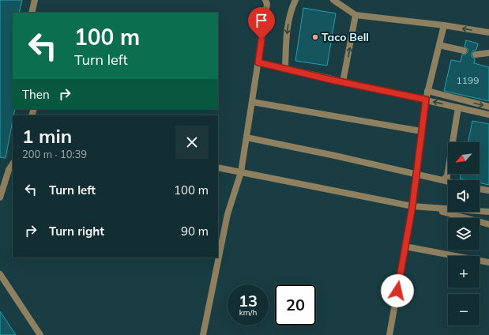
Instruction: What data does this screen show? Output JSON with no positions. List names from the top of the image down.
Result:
{
  "places": ["Taco Bell"],
  "house_numbers": ["1199"],
  "north": "bottom left",
  "page": {
    "turn": ["100 m", "Turn left"],
    "then": "Then",
    "heading": ["1 min", "200 m · 10:39"],
    "map_buttons": ["+", "−"],
    "list": [
      {
        "name": "Turn left",
        "value": "100 m"
      },
      {
        "name": "Turn right",
        "value": "90 m"
      }
    ],
    "speed": "13 km/h",
    "limit": "20"
  }
}
